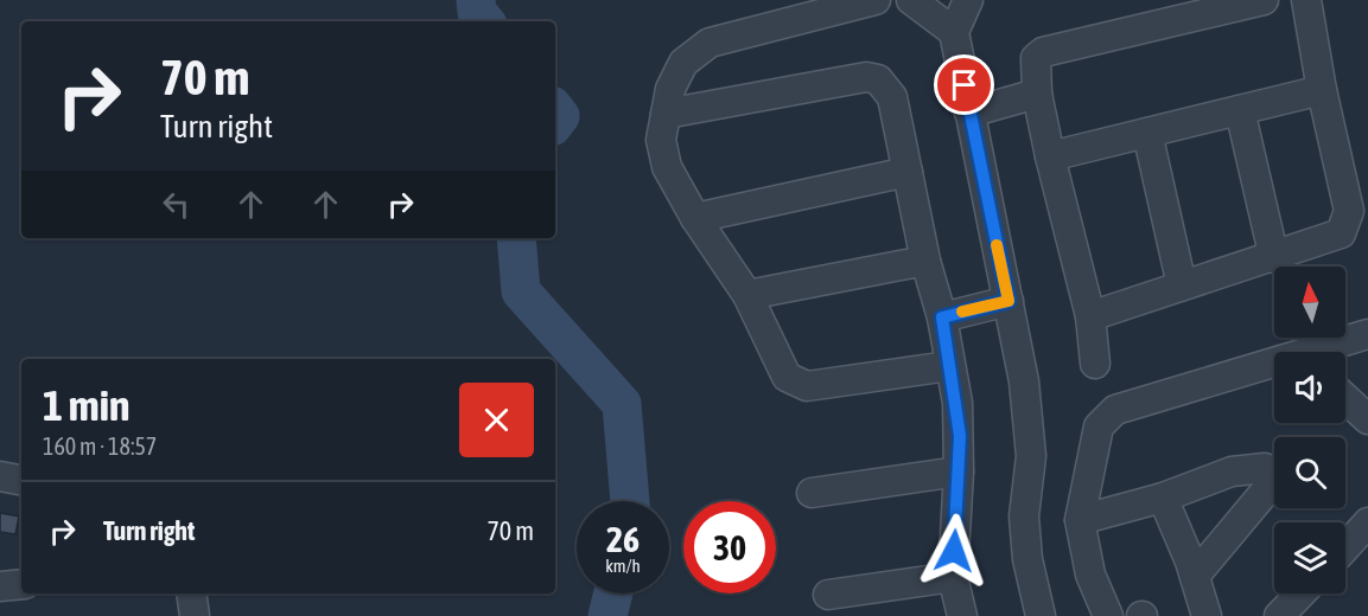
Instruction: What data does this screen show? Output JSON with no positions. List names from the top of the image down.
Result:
{
  "north": "top",
  "page": {
    "turn": ["70 m", "Turn right"],
    "heading": ["1 min", "160 m · 18:57"],
    "list": [
      {
        "name": "Turn right",
        "value": "70 m"
      }
    ],
    "speed": "26 km/h",
    "limit": "30"
  }
}
